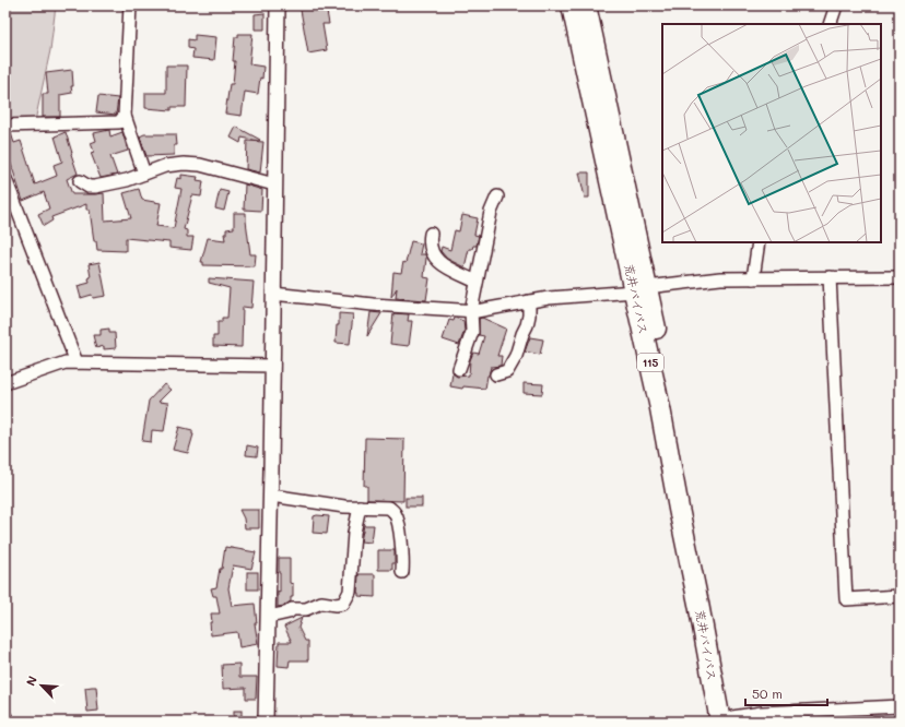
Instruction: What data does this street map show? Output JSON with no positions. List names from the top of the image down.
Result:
{
  "streets": {
    "highway": ["荒井バイパス", "115"]
  },
  "scale_bar": "50 m",
  "north": "top left"
}
